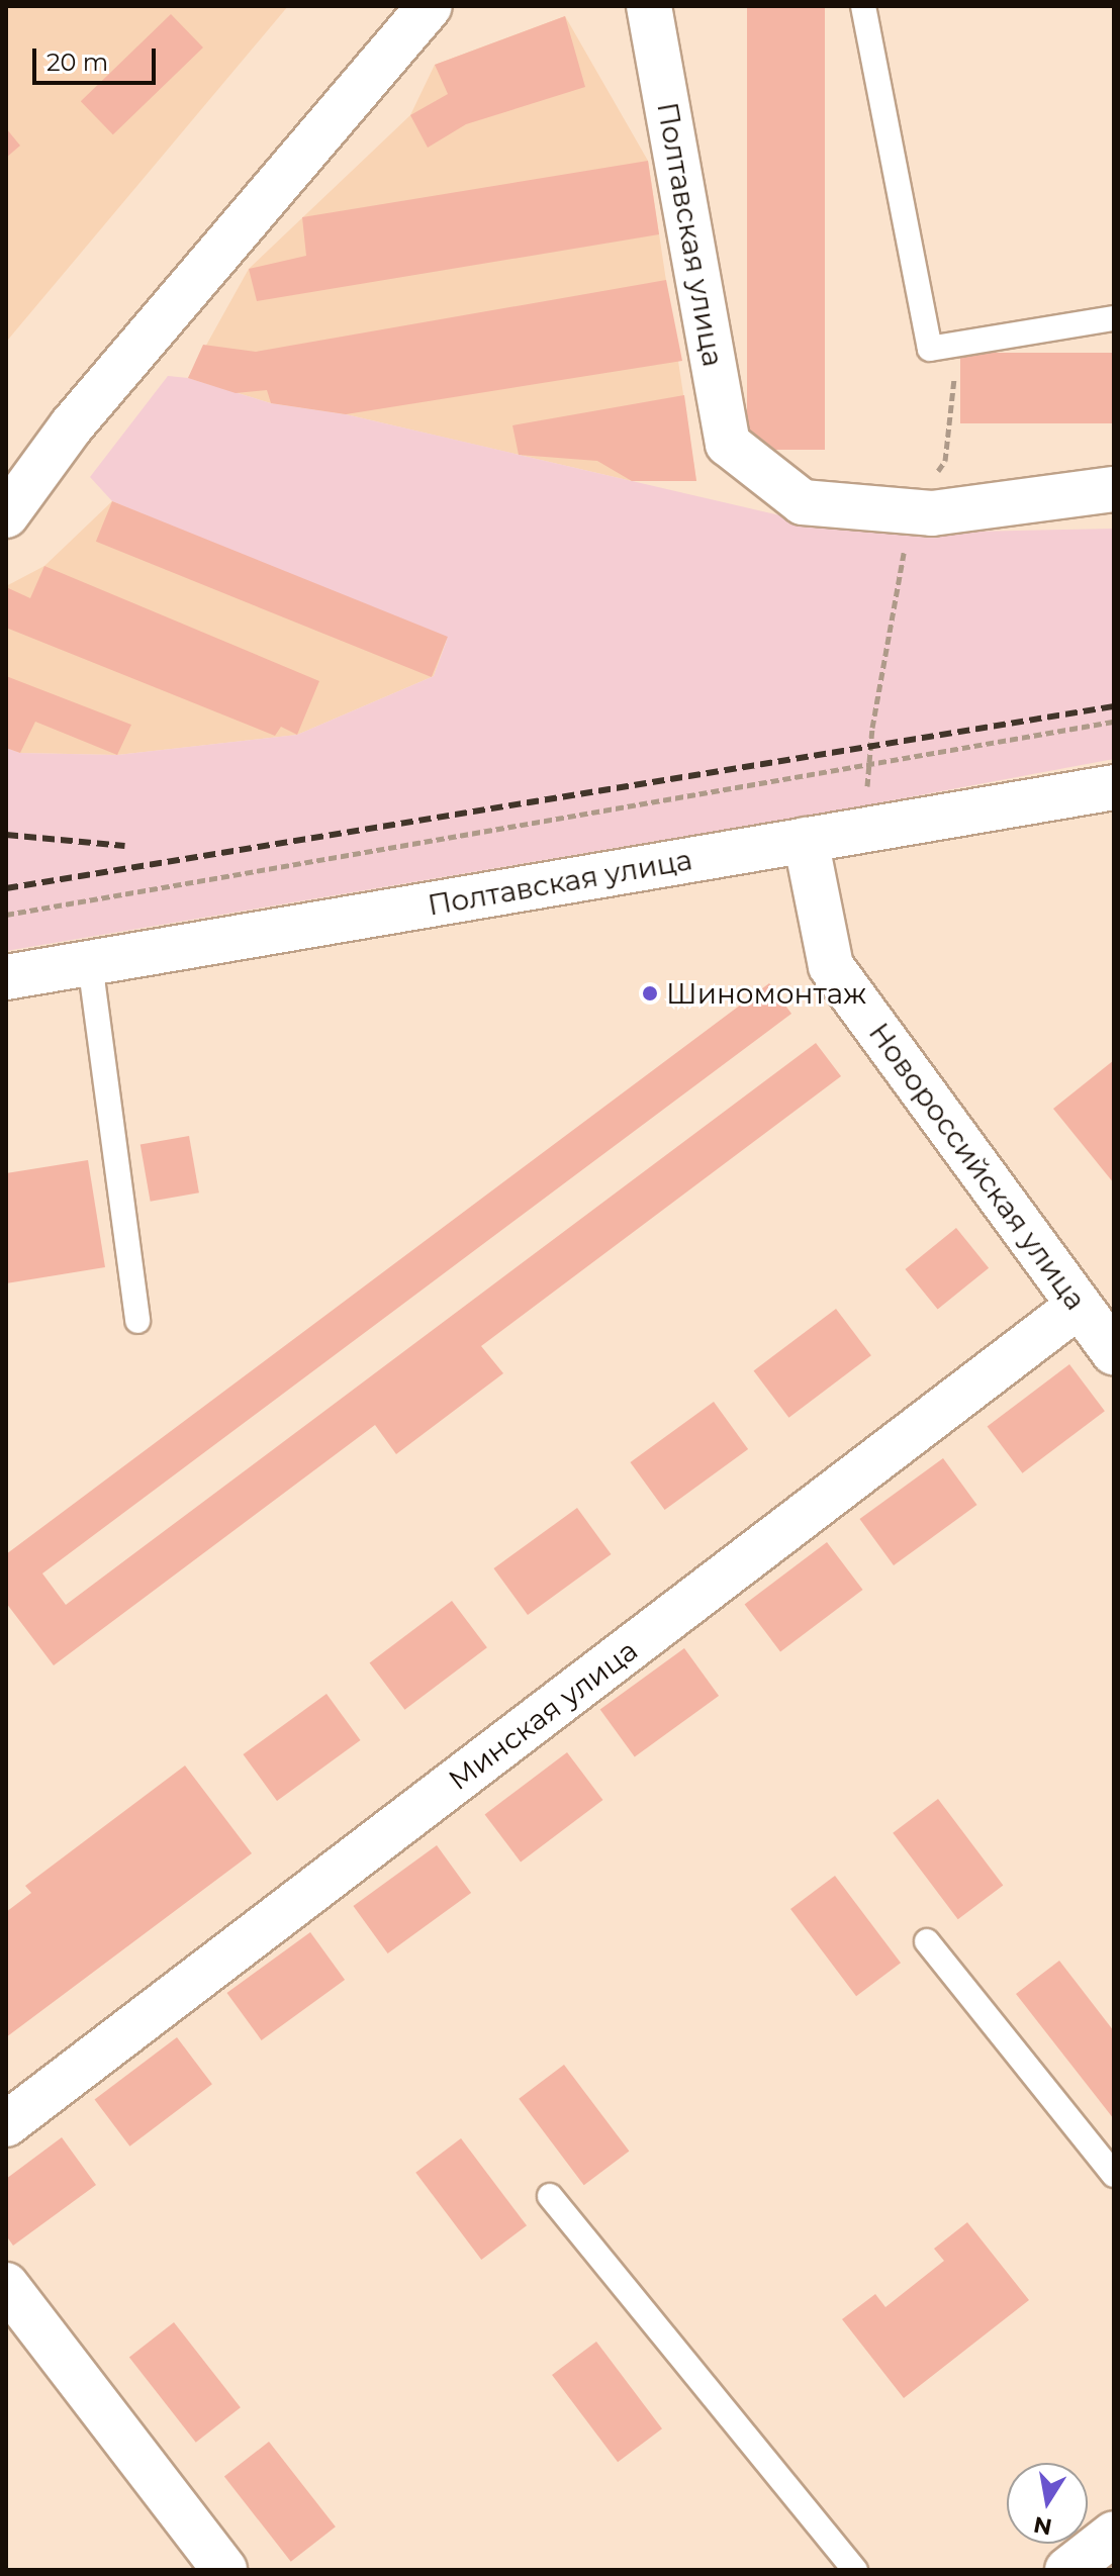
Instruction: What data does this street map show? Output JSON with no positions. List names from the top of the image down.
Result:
{
  "streets": {
    "street": ["Полтавская улица", "Новороссийская улица", "Минская улица"]
  },
  "crossings": [
    ["Полтавская улица", "Новороссийская улица"],
    ["Новороссийская улица", "Минская улица"]
  ],
  "places": ["Шиномонтаж"],
  "scale_bar": "20 m",
  "north": "bottom"
}
